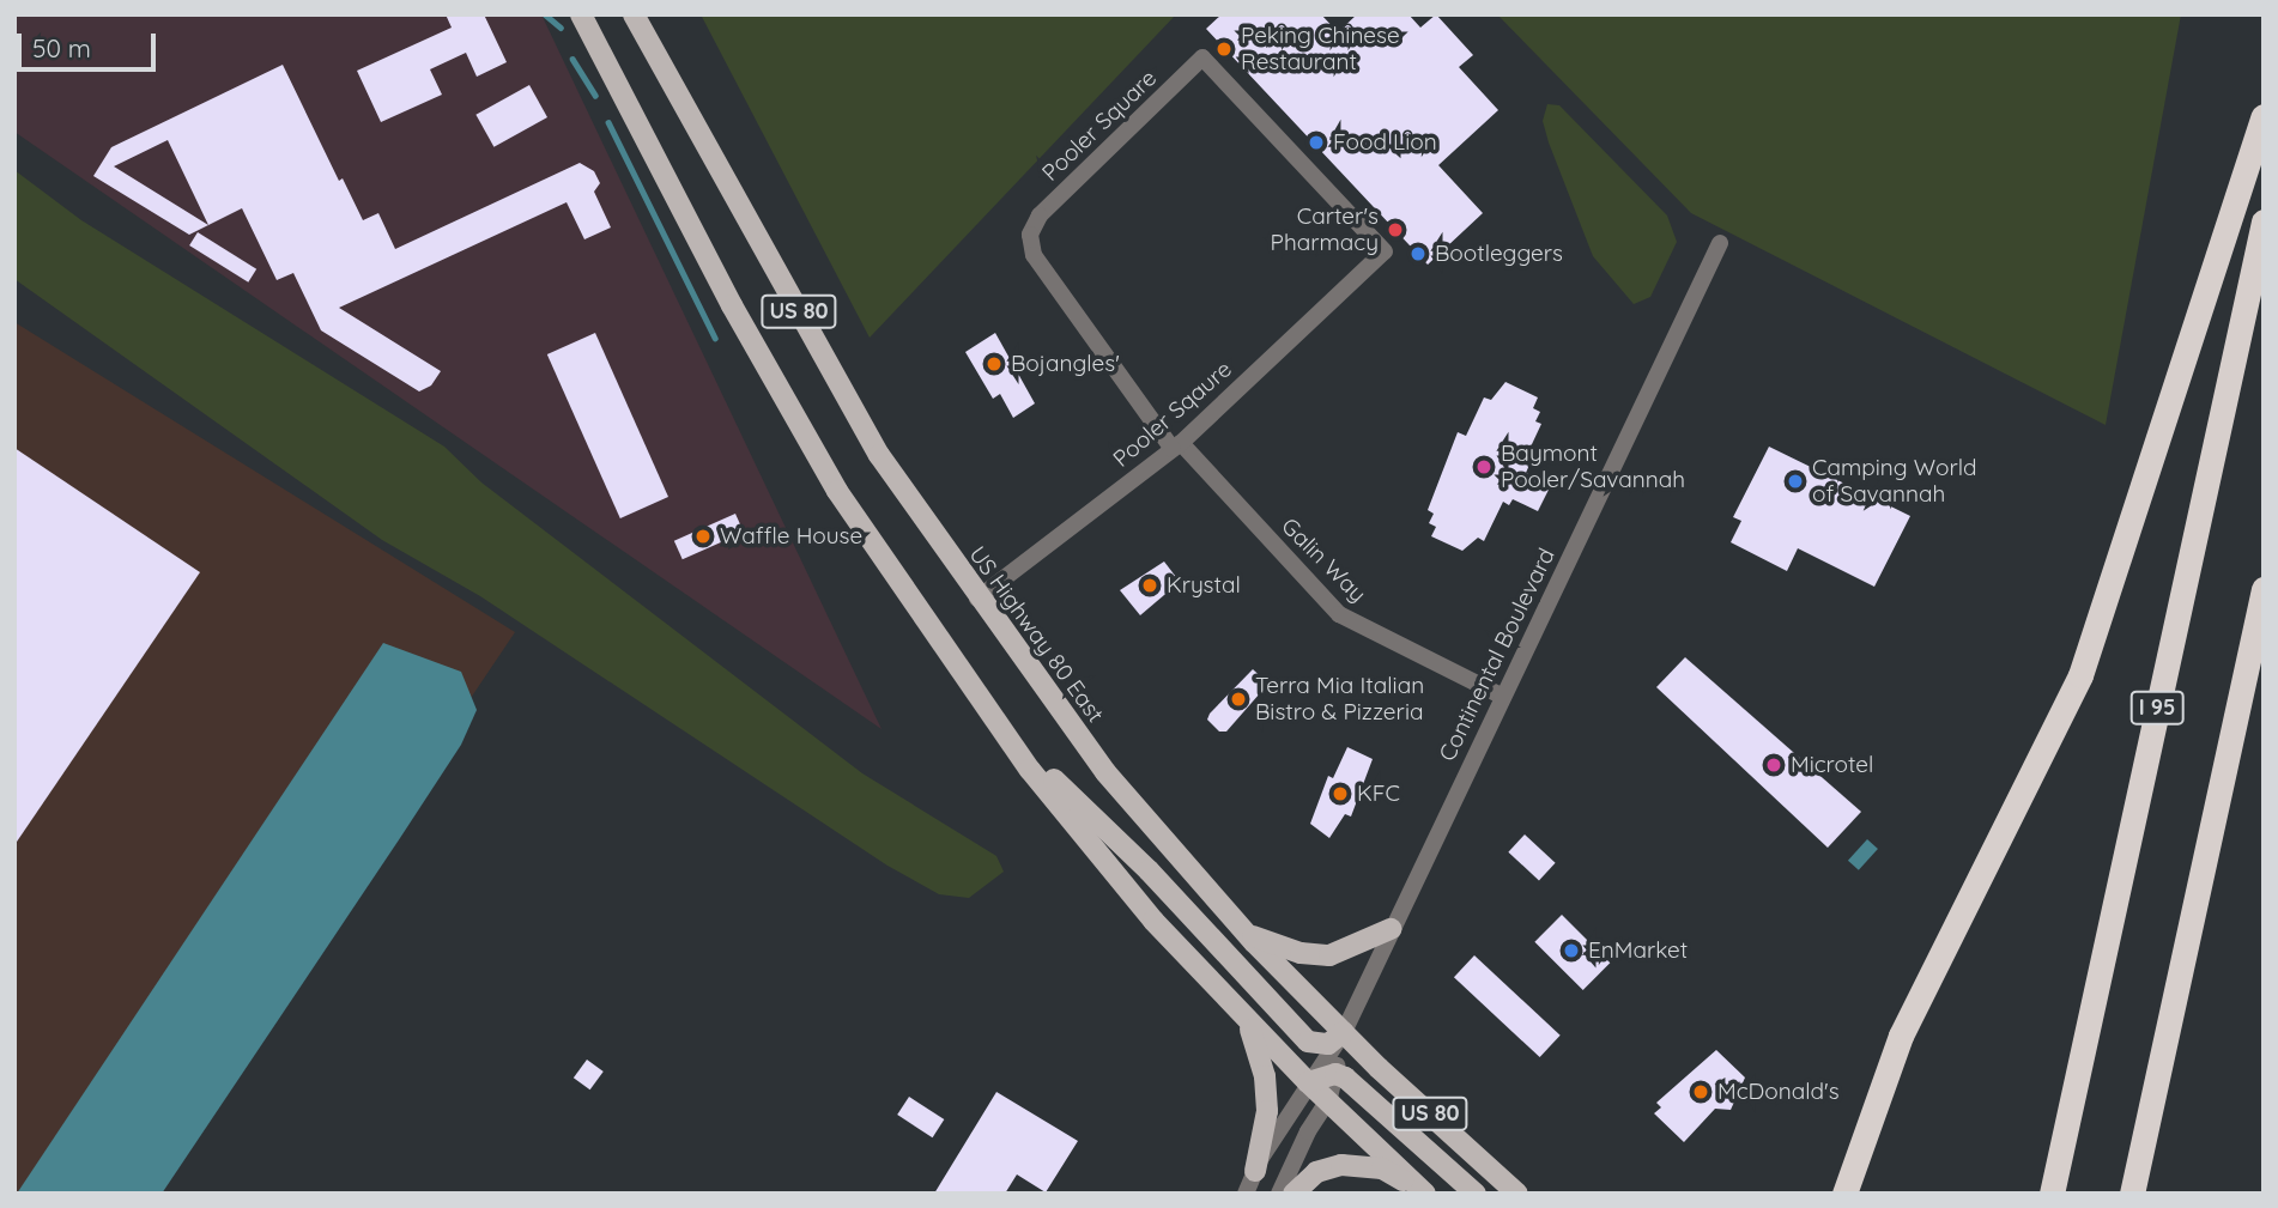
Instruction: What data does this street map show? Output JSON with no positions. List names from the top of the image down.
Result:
{
  "streets": {
    "highway": ["I 95"],
    "main road": ["US 80", "US Highway 80 East"],
    "street": [
      "Pooler Square",
      "Pooler Sqaure",
      "Galin Way",
      "Continental Boulevard"
    ]
  },
  "crossings": [
    ["Pooler Square", "Pooler Sqaure"],
    ["Pooler Square", "Galin Way"],
    ["US 80", "Continental Boulevard"],
    ["Pooler Sqaure", "Galin Way"],
    ["Pooler Sqaure", "US Highway 80 East"],
    ["Galin Way", "Continental Boulevard"],
    ["US Highway 80 East", "Continental Boulevard"]
  ],
  "places": [
    "Peking Chinese Restaurant",
    "Food Lion",
    "Carter's Pharmacy",
    "Bootleggers",
    "Bojangles'",
    "Baymont Pooler/Savannah",
    "Camping World of Savannah",
    "Waffle House",
    "Krystal",
    "Terra Mia Italian Bistro & Pizzeria",
    "Microtel",
    "KFC",
    "EnMarket",
    "McDonald's"
  ],
  "scale_bar": "50 m"
}
